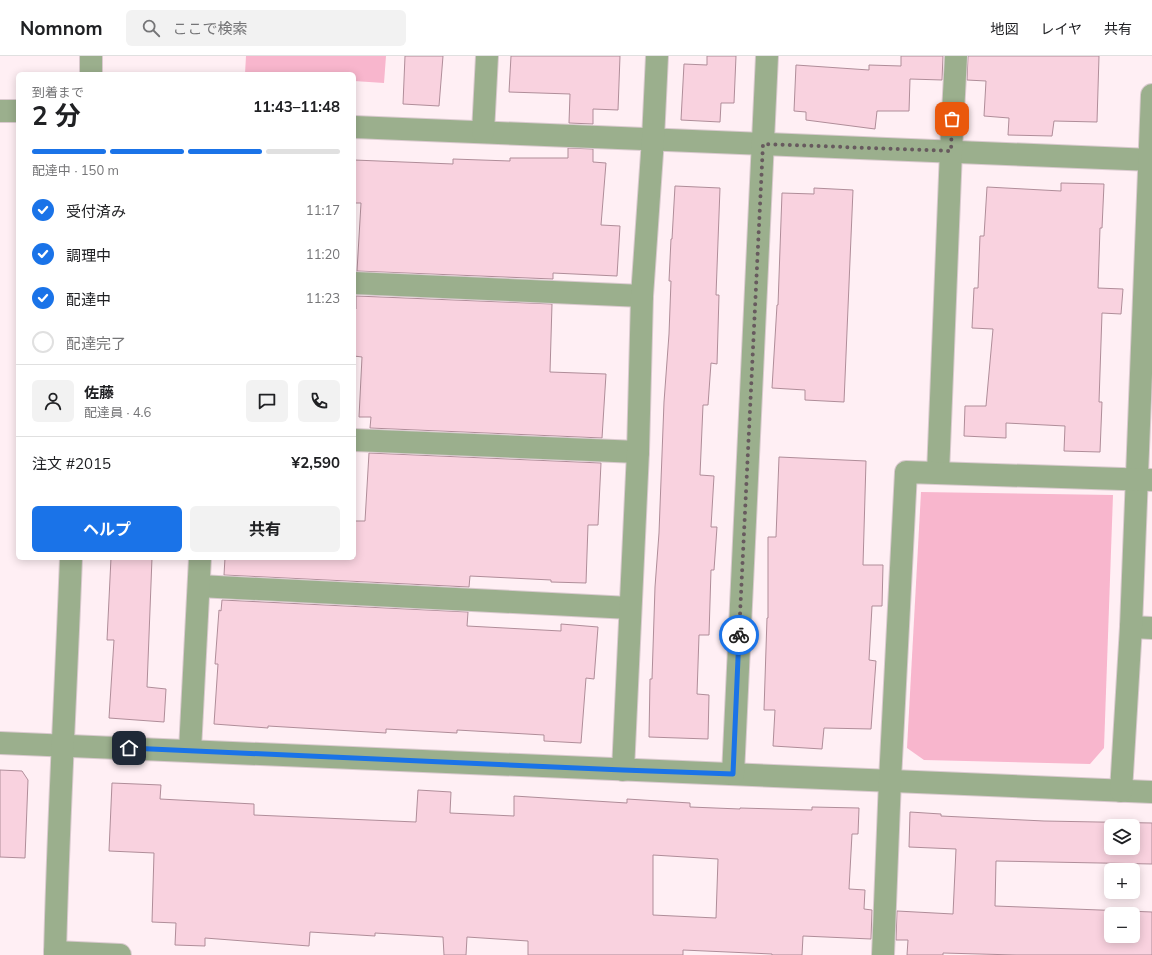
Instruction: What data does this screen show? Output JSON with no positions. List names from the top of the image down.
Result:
{
  "page": {
    "header": "Nomnom",
    "search": "ここで検索",
    "nav": ["地図", "レイヤ", "共有"],
    "heading": ["2 分", "到着まで", "11:43–11:48"],
    "panel": [
      "佐藤",
      "配達員 · 4.6",
      "注文 #2015",
      "¥2,590"
    ],
    "bar": "配達中 · 150 m",
    "list": [
      ["受付済み", "11:17"],
      ["調理中", "11:20"],
      ["配達中", "11:23"],
      "配達完了"
    ],
    "buttons": ["ヘルプ", "共有"],
    "map_buttons": ["+", "−"]
  }
}
